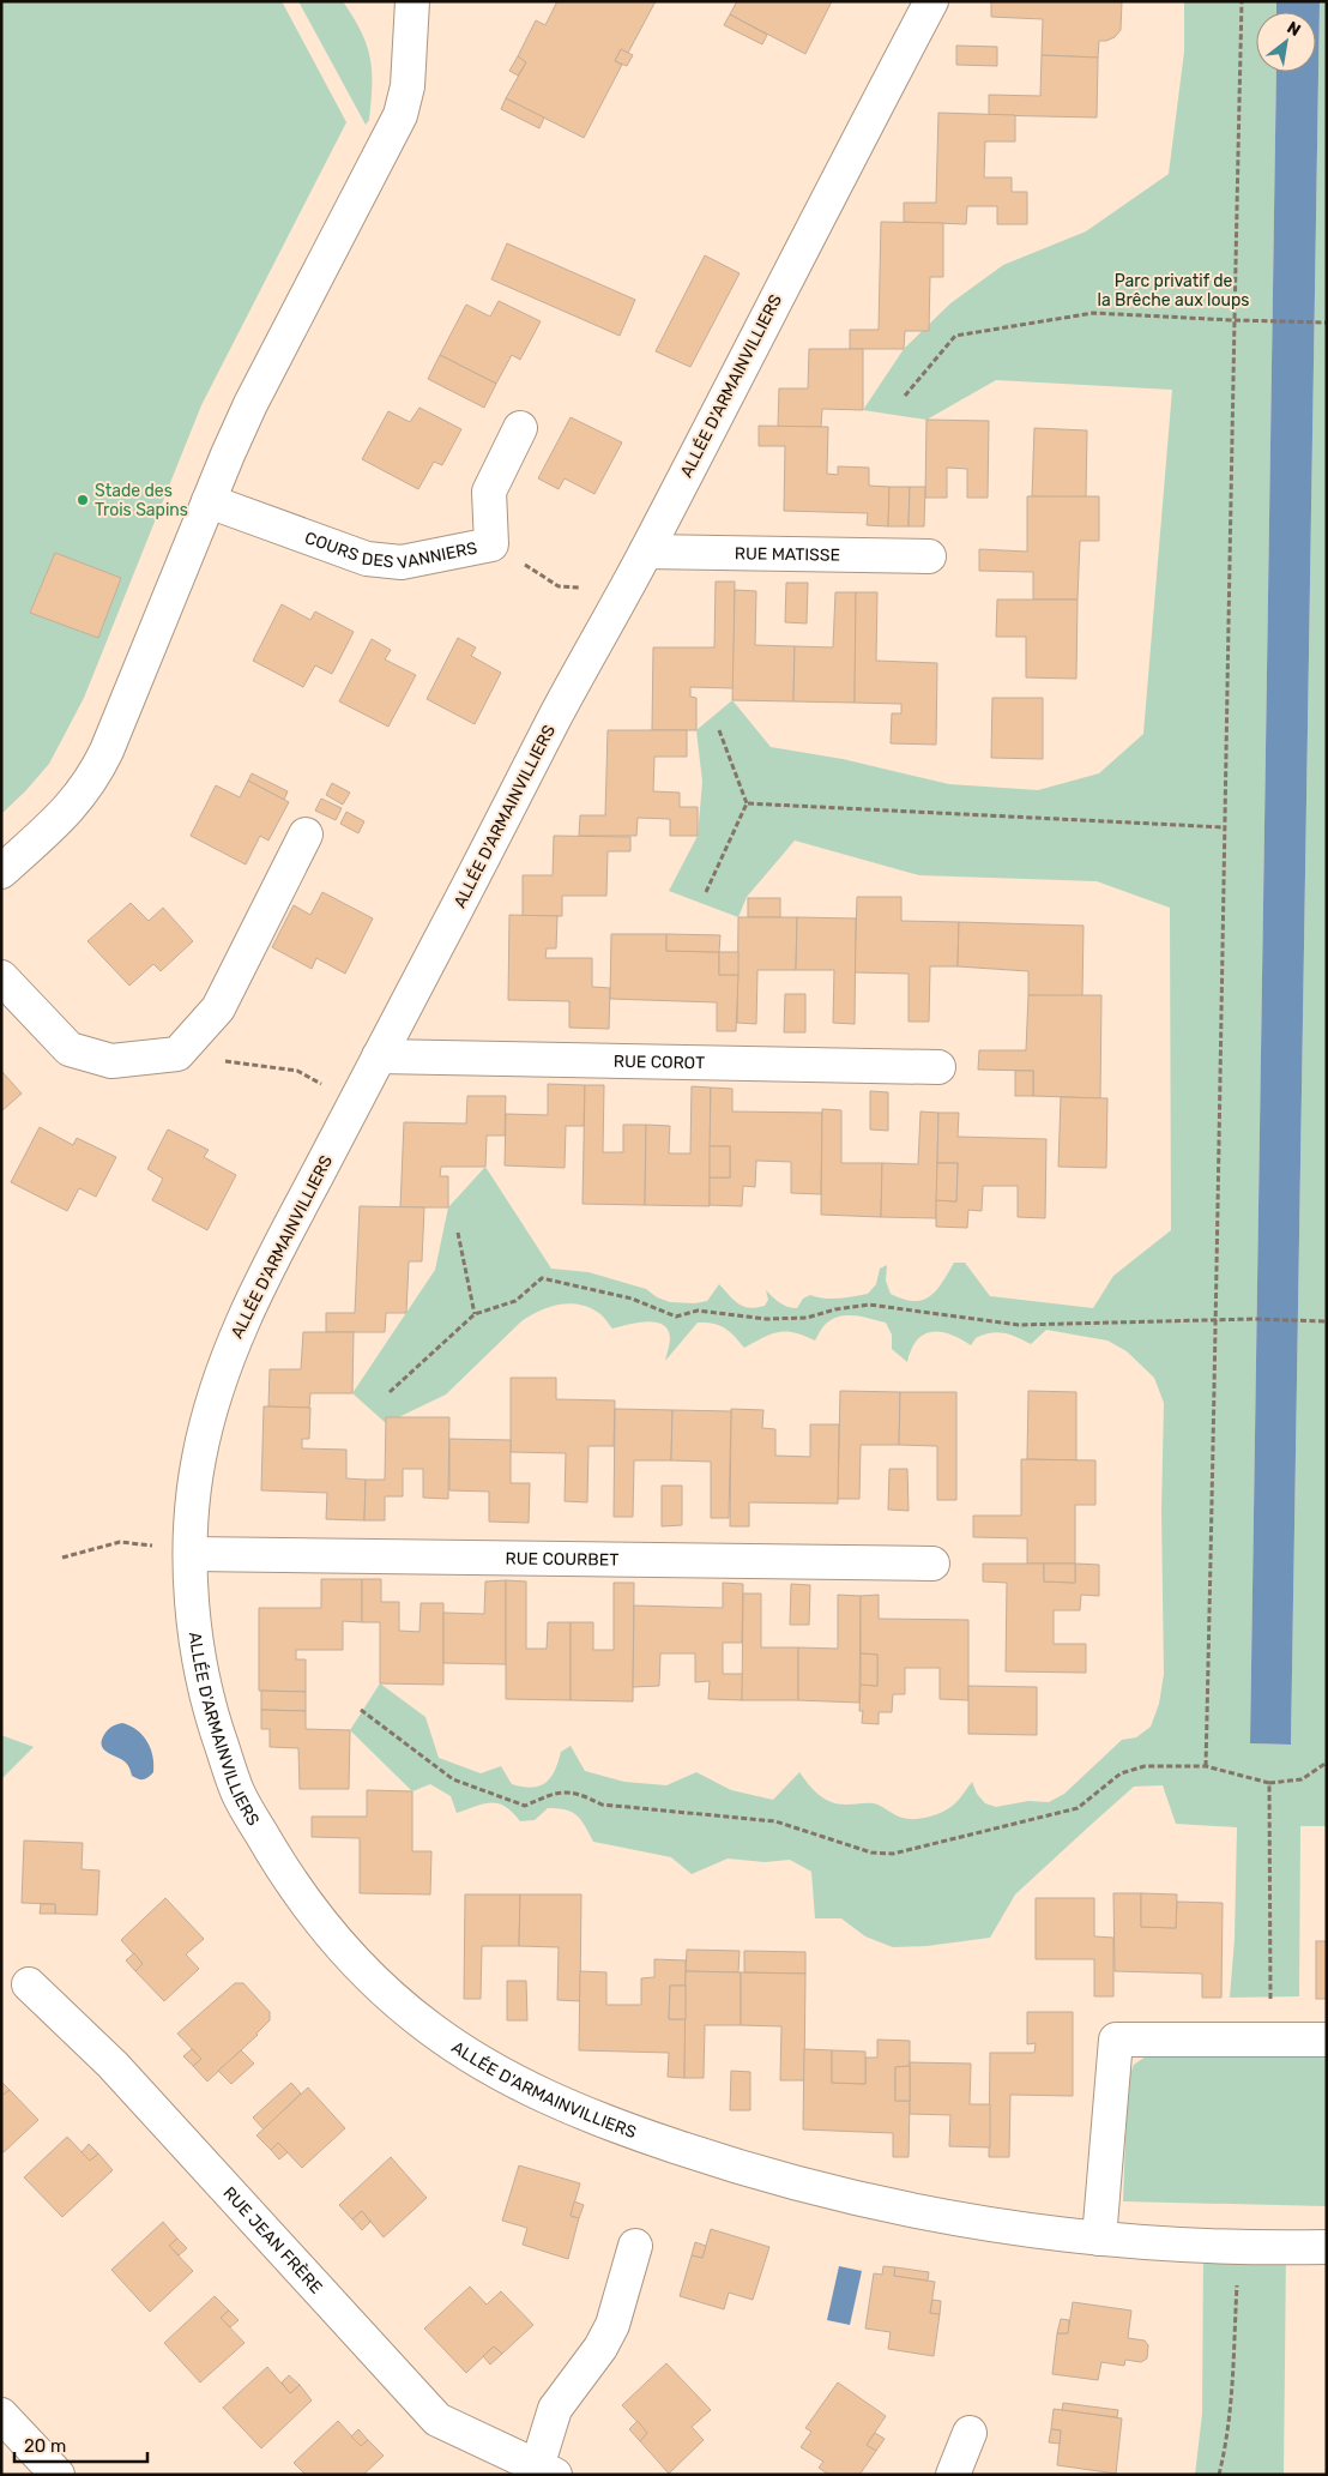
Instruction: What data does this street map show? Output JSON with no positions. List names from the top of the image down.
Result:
{
  "streets": {
    "street": [
      "ALLÉE D'ARMAINVILLIERS",
      "COURS DES VANNIERS",
      "RUE MATISSE",
      "RUE COROT",
      "RUE COURBET",
      "RUE JEAN FRÈRE"
    ]
  },
  "crossings": [
    ["ALLÉE D'ARMAINVILLIERS", "RUE MATISSE"],
    ["ALLÉE D'ARMAINVILLIERS", "RUE COROT"],
    ["ALLÉE D'ARMAINVILLIERS", "RUE COURBET"]
  ],
  "parks": ["Parc privatif de la Brêche aux loups"],
  "places": ["Stade des Trois Sapins"],
  "scale_bar": "20 m",
  "north": "top right"
}
